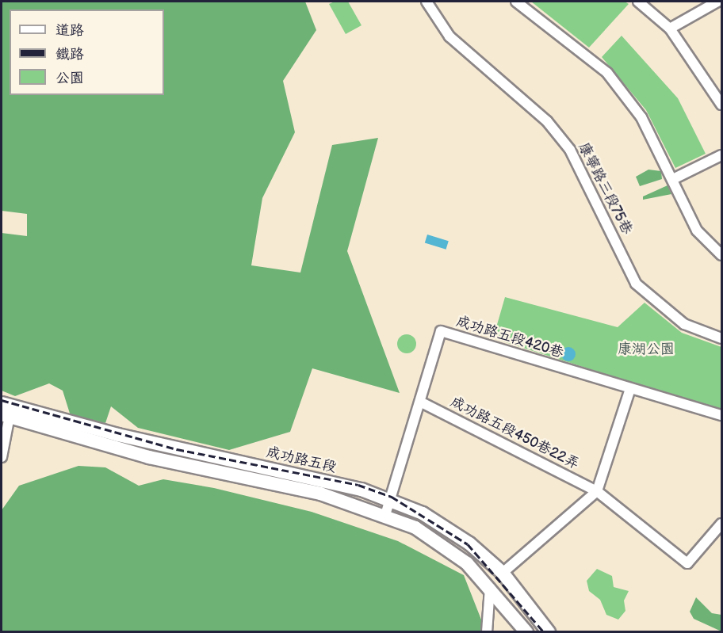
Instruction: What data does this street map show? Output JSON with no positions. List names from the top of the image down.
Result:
{
  "streets": {
    "main road": ["成功路五段"],
    "street": ["康寧路三段75巷", "成功路五段420巷", "成功路五段450巷22弄"]
  },
  "crossings": [
    ["成功路五段420巷", "成功路五段450巷22弄"],
    ["成功路五段420巷", "成功路五段"]
  ],
  "parks": ["康湖公園"],
  "legend": ["道路", "鐵路", "公園"]
}
